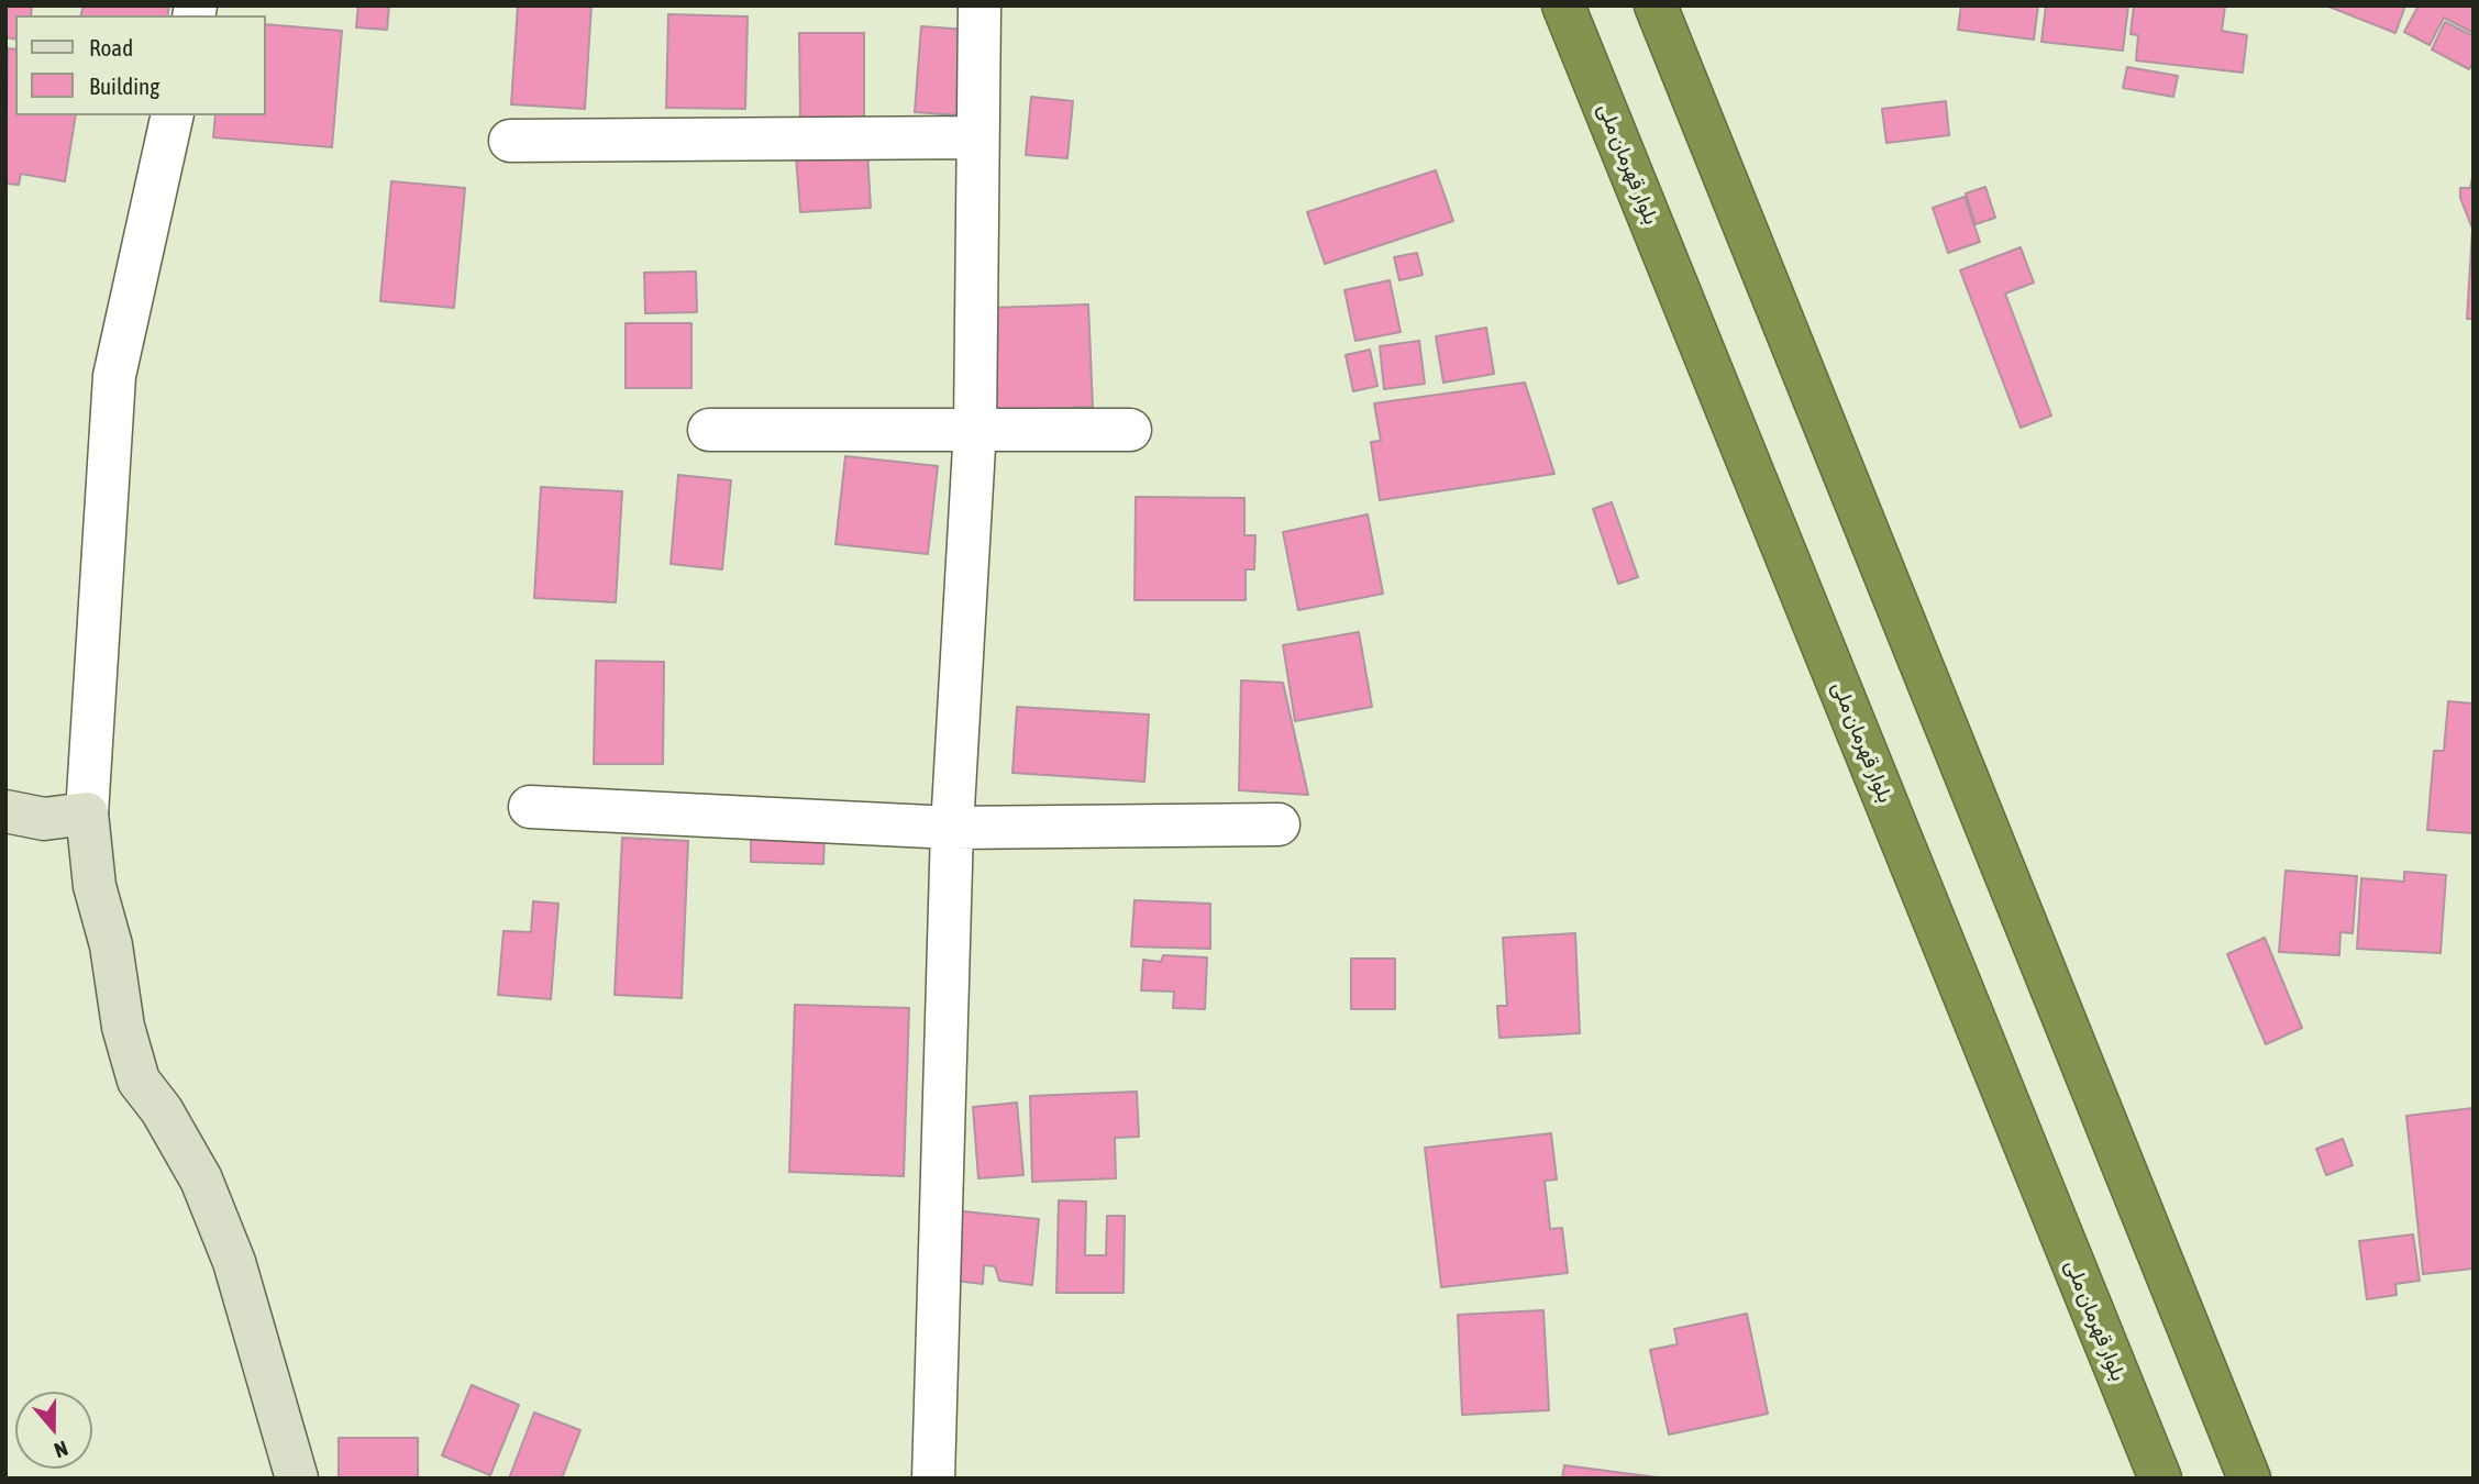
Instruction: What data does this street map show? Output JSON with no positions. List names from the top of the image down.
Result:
{
  "streets": {
    "highway": ["بلوار قهرمان ملی"]
  },
  "legend": ["Road", "Building"],
  "north": "bottom"
}
